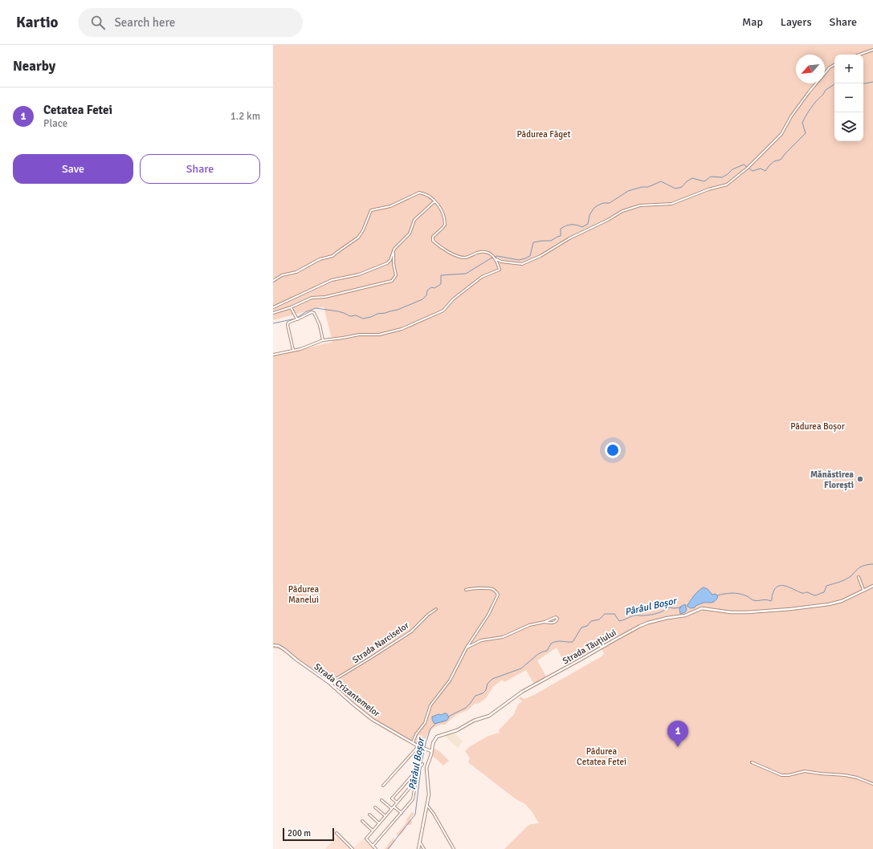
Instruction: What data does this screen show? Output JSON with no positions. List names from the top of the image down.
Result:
{
  "streets": {
    "main road": ["Strada Tăuțiului", "Strada Crizantemelor"],
    "street": ["Strada Narciselor"]
  },
  "crossings": [
    ["Strada Narciselor", "Strada Crizantemelor"],
    ["Strada Tăuțiului", "Strada Crizantemelor"]
  ],
  "water": ["Pârâul Boșor"],
  "parks": [
    "Pădurea Făget",
    "Pădurea Boșor",
    "Pădurea Manelui",
    "Pădurea Cetatea Fetei"
  ],
  "places": ["Mănăstirea Florești"],
  "scale_bar": "200 m",
  "north": "bottom left",
  "page": {
    "header": "Kartio",
    "search": "Search here",
    "nav": ["Map", "Layers", "Share"],
    "heading": "Nearby",
    "map_buttons": ["+", "−"],
    "list": [
      {
        "mark": "1",
        "name": "Cetatea Fetei",
        "note": "Place",
        "value": "1.2 km"
      }
    ],
    "buttons": ["Save", "Share"],
    "pins": "1",
    "scale": "200 m"
  }
}
